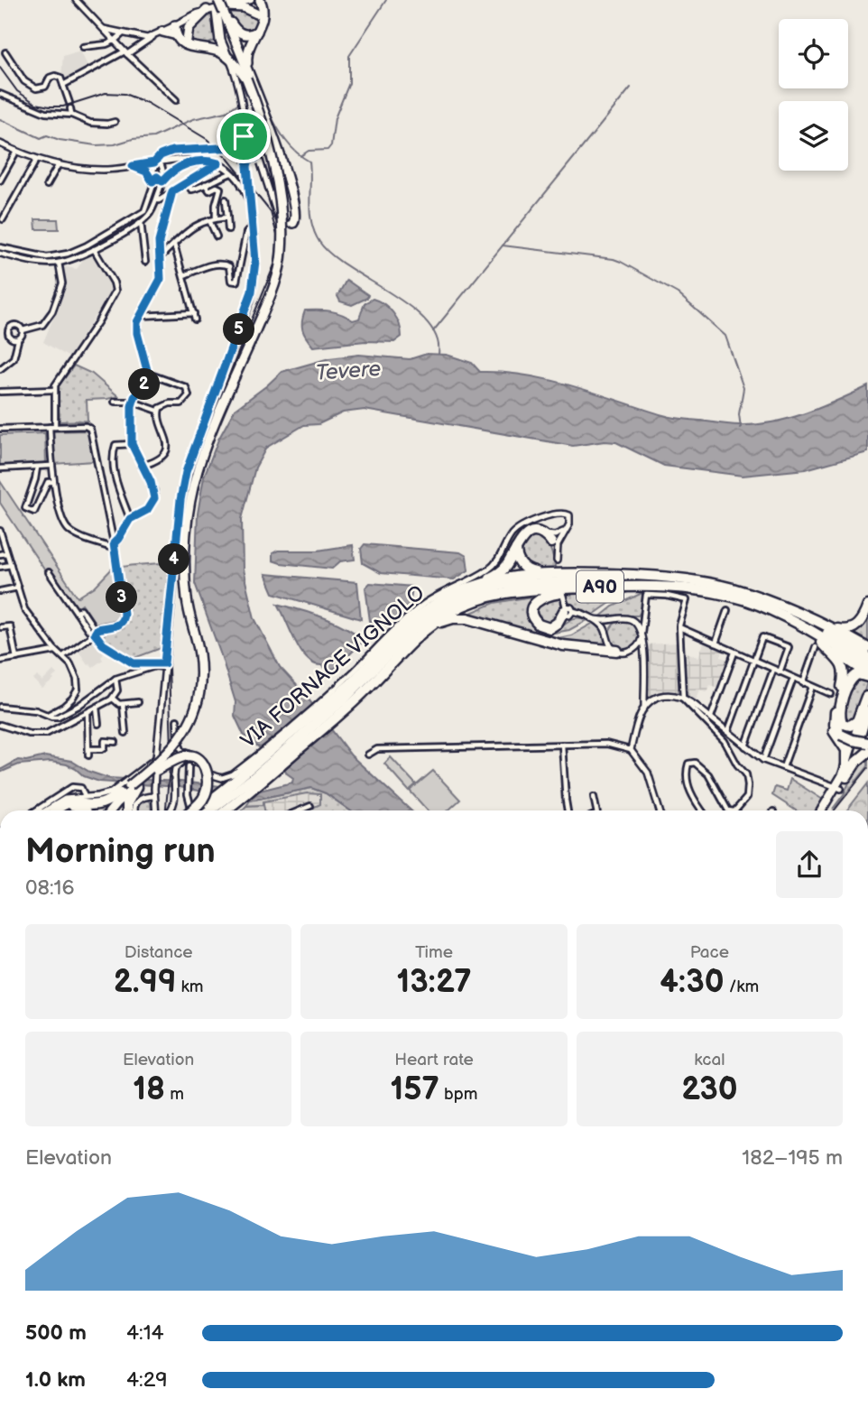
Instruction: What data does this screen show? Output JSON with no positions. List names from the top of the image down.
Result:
{
  "streets": {
    "highway": ["A90"],
    "street": ["VIA FORNACE VIGNOLO"]
  },
  "crossings": [
    ["A90", "VIA FORNACE VIGNOLO"]
  ],
  "water": ["Tevere"],
  "page": {
    "pins": [
      "5",
      "2",
      "4",
      "3"
    ],
    "heading": ["Morning run", "08:16"],
    "stats": [
      ["Distance", "2.99 km"],
      ["Time", "13:27"],
      ["Pace", "4:30 /km"],
      ["Elevation", "18 m"],
      ["Heart rate", "157 bpm"],
      ["kcal", "230"]
    ],
    "chart": ["Elevation", "182–195 m"],
    "list": [
      {
        "name": "500 m",
        "note": "4:14"
      },
      {
        "name": "1.0 km",
        "note": "4:29"
      }
    ]
  }
}
